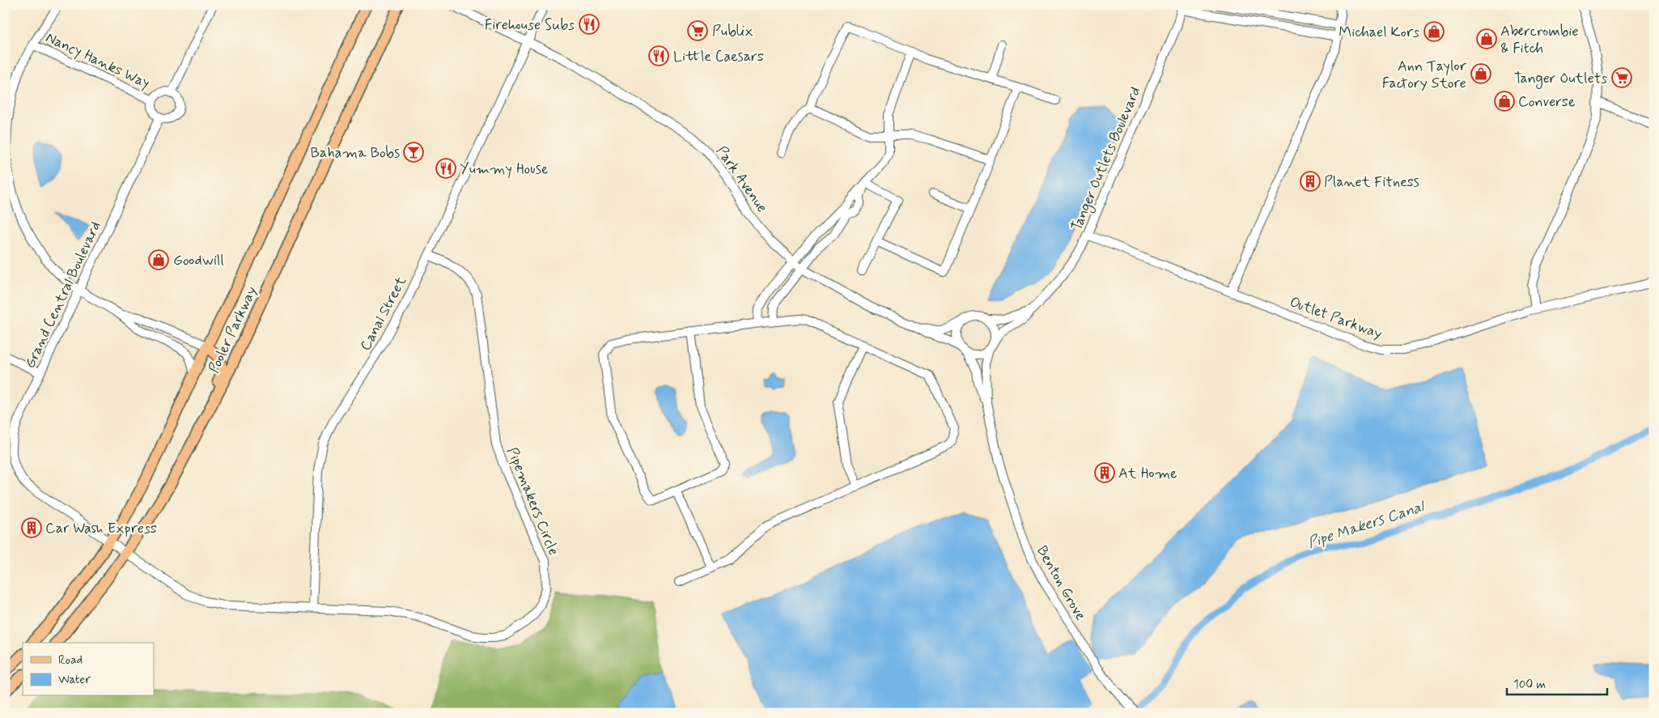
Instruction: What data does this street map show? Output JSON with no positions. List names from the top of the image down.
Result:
{
  "streets": {
    "main road": ["Pooler Parkway"],
    "street": [
      "Nancy Hanks Way",
      "Tanger Outlets Boulevard",
      "Park Avenue",
      "Grand Central Boulevard",
      "Canal Street",
      "Outlet Parkway",
      "Pipemakers Circle",
      "Benton Grove"
    ]
  },
  "crossings": [
    ["Nancy Hanks Way", "Grand Central Boulevard"],
    ["Tanger Outlets Boulevard", "Park Avenue"],
    ["Tanger Outlets Boulevard", "Outlet Parkway"],
    ["Tanger Outlets Boulevard", "Benton Grove"],
    ["Park Avenue", "Canal Street"],
    ["Park Avenue", "Benton Grove"],
    ["Grand Central Boulevard", "Pooler Parkway"],
    ["Grand Central Boulevard", "Pipemakers Circle"],
    ["Canal Street", "Pipemakers Circle"],
    ["Pooler Parkway", "Pipemakers Circle"]
  ],
  "water": ["Pipe Makers Canal"],
  "places": {
    "restaurant": ["Firehouse Subs", "Little Caesars", "Yummy House"],
    "supermarket": ["Publix", "Tanger Outlets"],
    "shop": [
      "Michael Kors",
      "Abercrombie & Fitch",
      "Ann Taylor Factory Store",
      "Converse",
      "Goodwill"
    ],
    "bar": ["Bahama Bobs"],
    "building": ["Planet Fitness", "At Home", "Car Wash Express"]
  },
  "legend": ["Road", "Water"],
  "scale_bar": "100 m"
}
